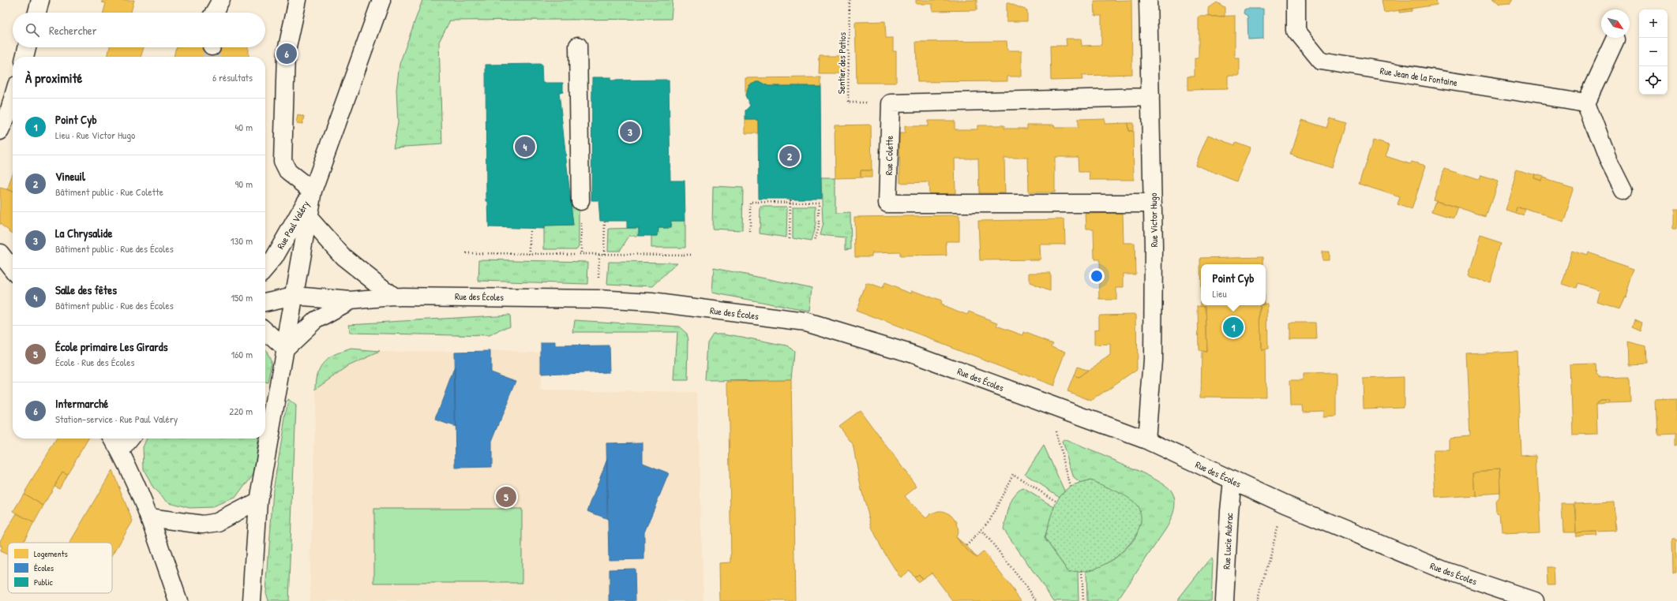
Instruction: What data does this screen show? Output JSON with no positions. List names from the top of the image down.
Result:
{
  "streets": {
    "street": [
      "Rue Jean de la Fontaine",
      "Rue Colette",
      "Rue Victor Hugo",
      "Rue Paul Valéry",
      "Rue des Écoles",
      "Rue Lucie Aubrac"
    ],
    "path": ["Sentier des Patios"]
  },
  "crossings": [
    ["Sentier des Patios", "Rue Colette"],
    ["Rue Colette", "Rue Victor Hugo"],
    ["Rue Victor Hugo", "Rue des Écoles"],
    ["Rue des Écoles", "Rue Lucie Aubrac"]
  ],
  "legend": ["Logements", "Écoles", "Public"],
  "north": "bottom right",
  "page": {
    "map_buttons": ["+", "−"],
    "search": "Rechercher",
    "pins": [
      "6",
      "3",
      "4",
      "2",
      "1",
      "5"
    ],
    "heading": ["À proximité", "6 résultats"],
    "list": [
      {
        "mark": "1",
        "name": "Point Cyb",
        "note": "Lieu · Rue Victor Hugo",
        "value": "40 m"
      },
      {
        "mark": "2",
        "name": "Vineuil",
        "note": "Bâtiment public · Rue Colette",
        "value": "90 m"
      },
      {
        "mark": "3",
        "name": "La Chrysalide",
        "note": "Bâtiment public · Rue des Écoles",
        "value": "130 m"
      },
      {
        "mark": "4",
        "name": "Salle des fêtes",
        "note": "Bâtiment public · Rue des Écoles",
        "value": "150 m"
      },
      {
        "mark": "5",
        "name": "École primaire Les Girards",
        "note": "École · Rue des Écoles",
        "value": "160 m"
      },
      {
        "mark": "6",
        "name": "Intermarché",
        "note": "Station-service · Rue Paul Valéry",
        "value": "220 m"
      }
    ],
    "popup": ["Point Cyb", "Lieu"]
  }
}
